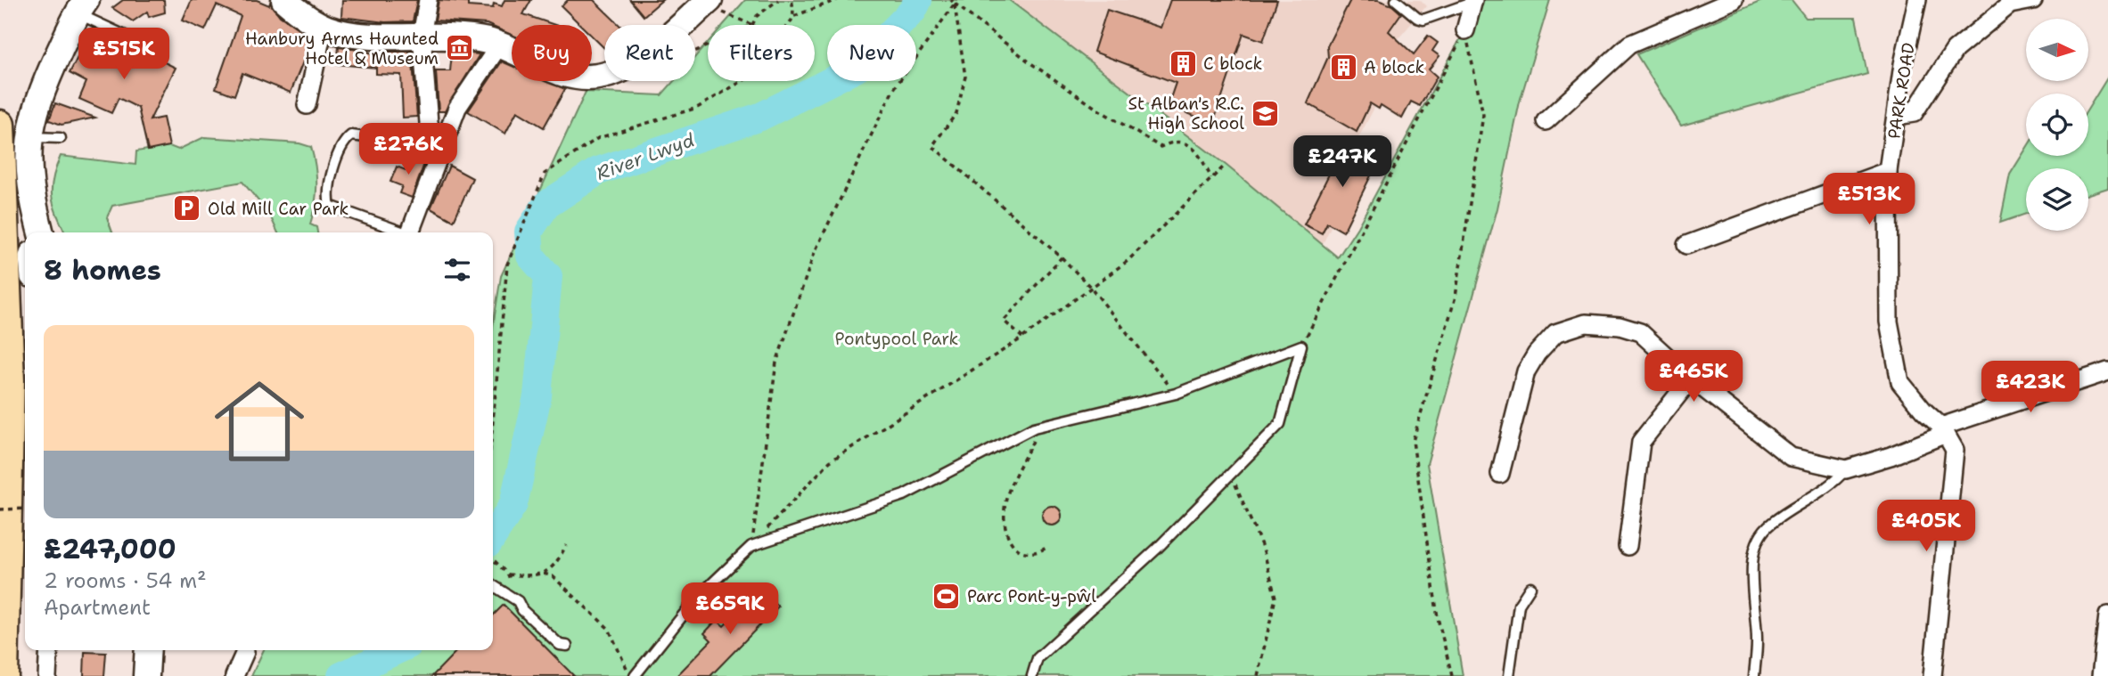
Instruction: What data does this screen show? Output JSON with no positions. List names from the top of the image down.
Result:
{
  "streets": {
    "street": ["PARK ROAD"]
  },
  "water": ["River Lwyd"],
  "parks": ["Pontypool Park"],
  "places": {
    "museum": ["Hanbury Arms Haunted Hotel & Museum"],
    "building": ["C block", "A block"],
    "school or university": ["St Alban's R.C. High School"],
    "parking": ["Old Mill Car Park"],
    "sports": ["Parc Pont-y-pŵl"]
  },
  "north": "right",
  "page": {
    "chip": [
      "Buy",
      "Rent",
      "Filters",
      "New"
    ],
    "price": [
      "£515K",
      "£276K",
      "£247K",
      "£513K",
      "£465K",
      "£423K",
      "£405K",
      "£659K"
    ],
    "heading": "8 homes",
    "list": [
      {
        "name": "£247,000",
        "note": "2 rooms · 54 m² · Apartment"
      }
    ]
  }
}
